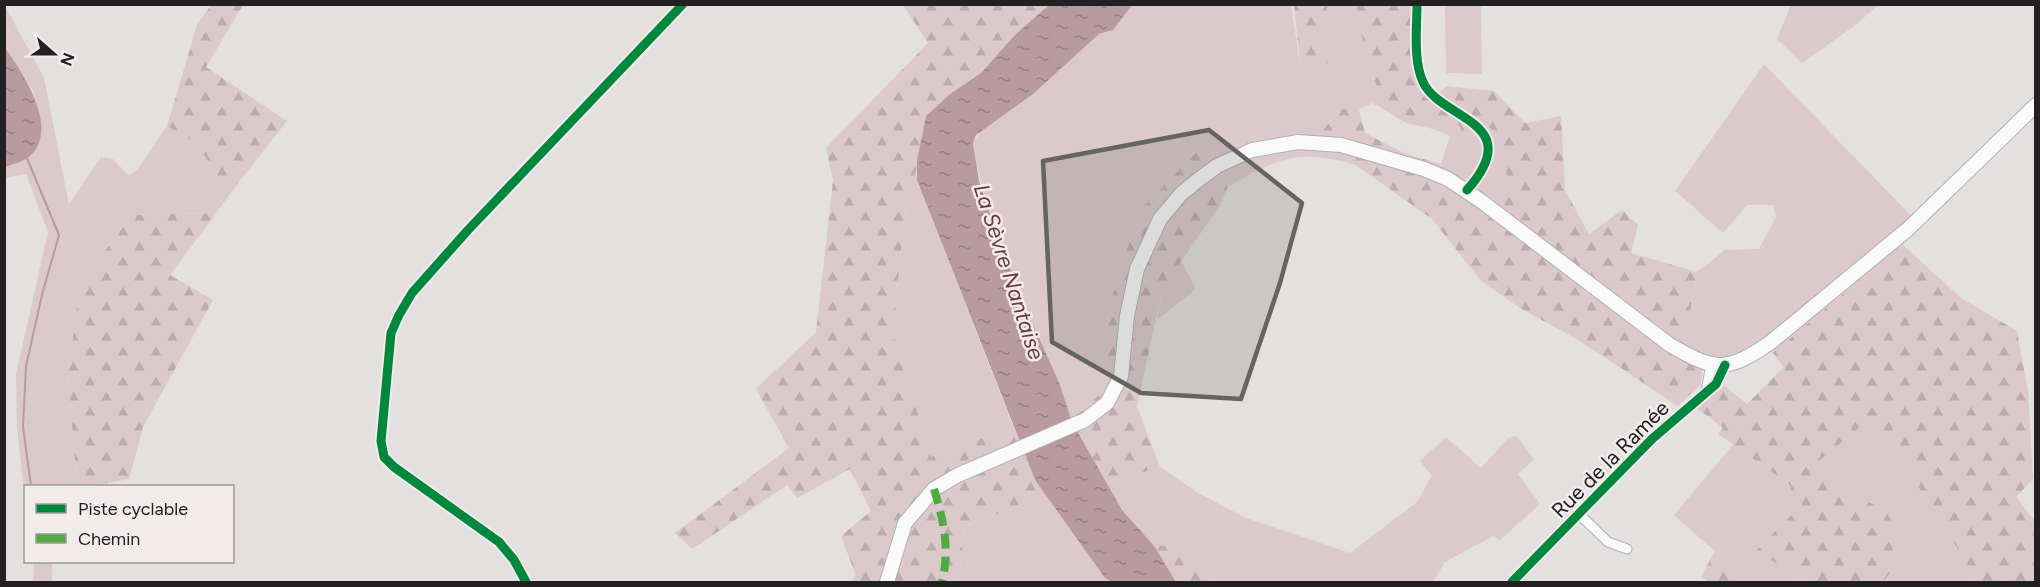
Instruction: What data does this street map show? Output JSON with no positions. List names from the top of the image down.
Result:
{
  "streets": {
    "street": ["Rue de la Ramée"]
  },
  "water": ["La Sèvre Nantaise"],
  "legend": ["Piste cyclable", "Chemin"],
  "north": "right"
}
